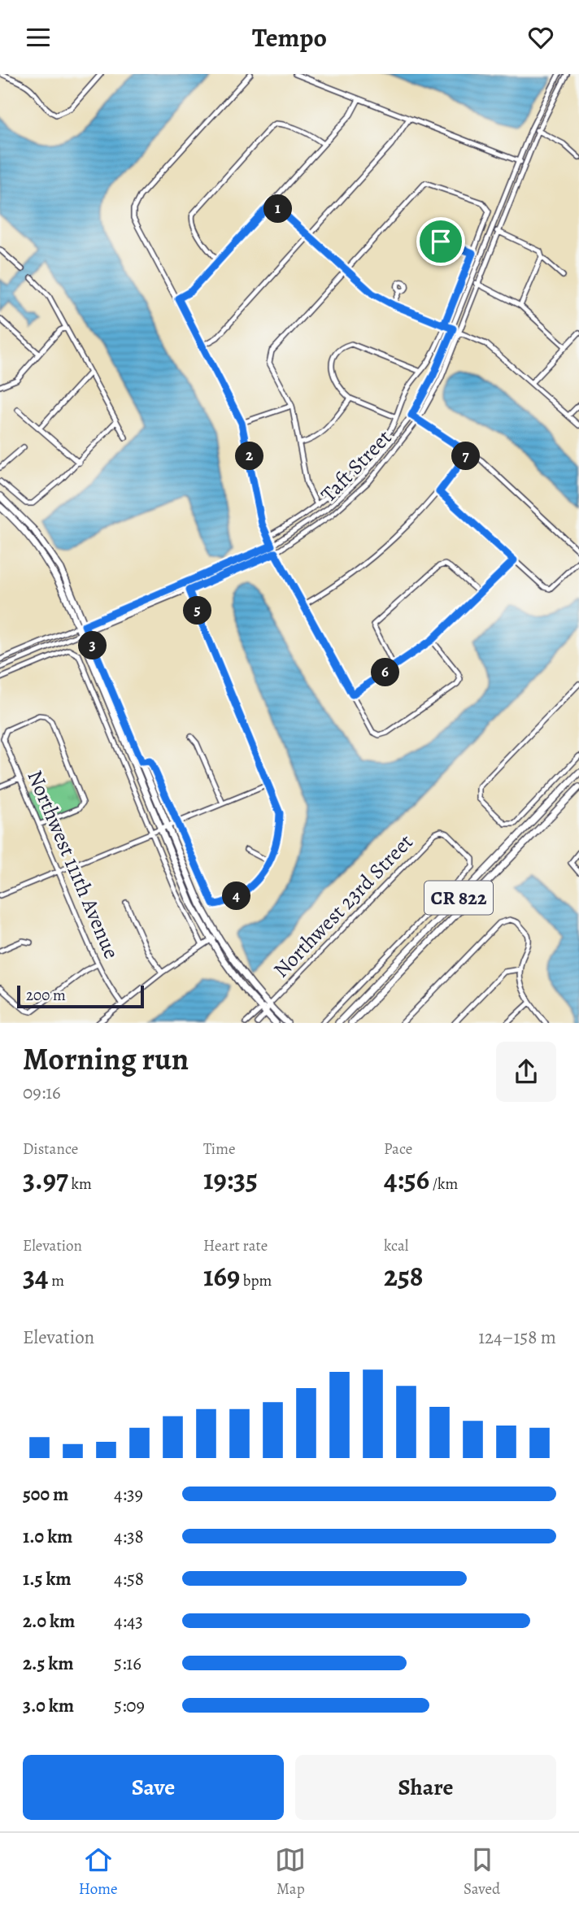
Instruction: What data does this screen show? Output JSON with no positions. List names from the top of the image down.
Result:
{
  "streets": {
    "main road": ["CR 822"],
    "street": ["Taft Street", "Northwest 111th Avenue", "Northwest 23rd Street"]
  },
  "scale_bar": "200 m",
  "page": {
    "header": "Tempo",
    "pins": [
      "1",
      "2",
      "7",
      "5",
      "3",
      "6",
      "4"
    ],
    "scale": "200 m",
    "heading": ["Morning run", "09:16"],
    "stats": [
      ["Distance", "3.97 km"],
      ["Time", "19:35"],
      ["Pace", "4:56 /km"],
      ["Elevation", "34 m"],
      ["Heart rate", "169 bpm"],
      ["kcal", "258"]
    ],
    "chart": ["Elevation", "124–158 m"],
    "list": [
      {
        "name": "500 m",
        "note": "4:39"
      },
      {
        "name": "1.0 km",
        "note": "4:38"
      },
      {
        "name": "1.5 km",
        "note": "4:58"
      },
      {
        "name": "2.0 km",
        "note": "4:43"
      },
      {
        "name": "2.5 km",
        "note": "5:16"
      },
      {
        "name": "3.0 km",
        "note": "5:09"
      }
    ],
    "buttons": ["Save", "Share"],
    "tabs": ["Home", "Map", "Saved"]
  }
}
